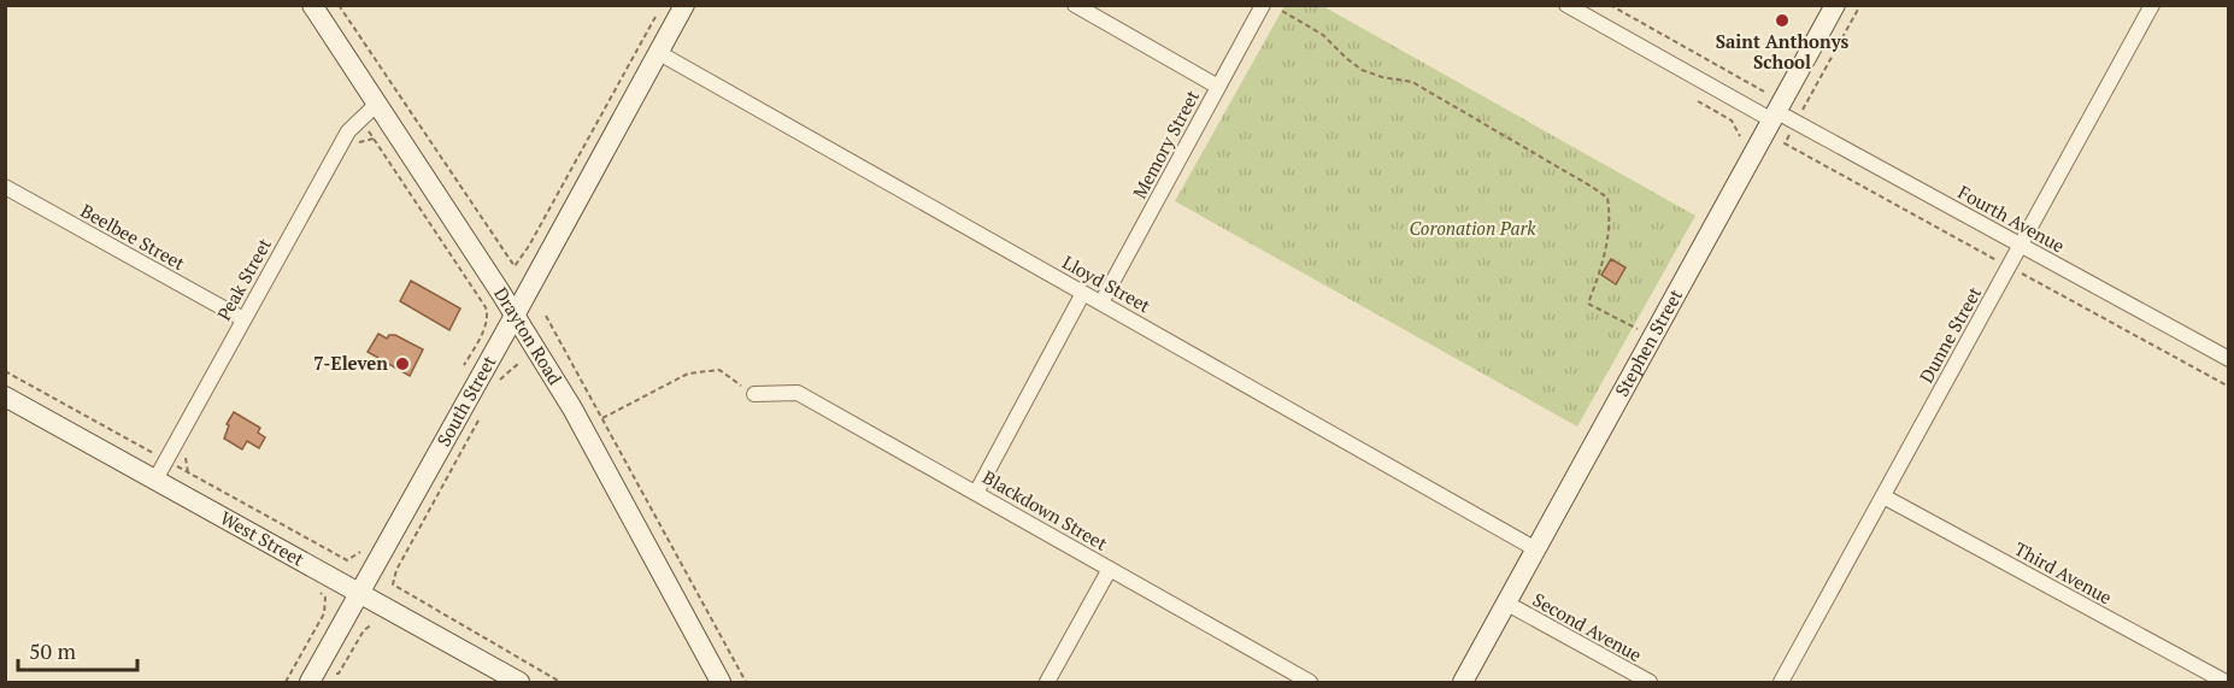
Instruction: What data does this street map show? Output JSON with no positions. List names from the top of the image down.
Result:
{
  "streets": {
    "street": [
      "Memory Street",
      "Fourth Avenue",
      "Beelbee Street",
      "Peak Street",
      "Lloyd Street",
      "Dunne Street",
      "Drayton Road",
      "Stephen Street",
      "South Street",
      "Blackdown Street",
      "West Street",
      "Third Avenue",
      "Second Avenue"
    ]
  },
  "crossings": [
    ["Memory Street", "Lloyd Street"],
    ["Fourth Avenue", "Dunne Street"],
    ["Fourth Avenue", "Stephen Street"],
    ["Beelbee Street", "Peak Street"],
    ["Peak Street", "Drayton Road"],
    ["Peak Street", "West Street"],
    ["Lloyd Street", "Stephen Street"],
    ["Lloyd Street", "South Street"],
    ["Dunne Street", "Third Avenue"],
    ["Drayton Road", "South Street"],
    ["Stephen Street", "Second Avenue"],
    ["South Street", "West Street"]
  ],
  "parks": ["Coronation Park"],
  "places": ["Saint Anthonys School", "7-Eleven"],
  "scale_bar": "50 m"
}
